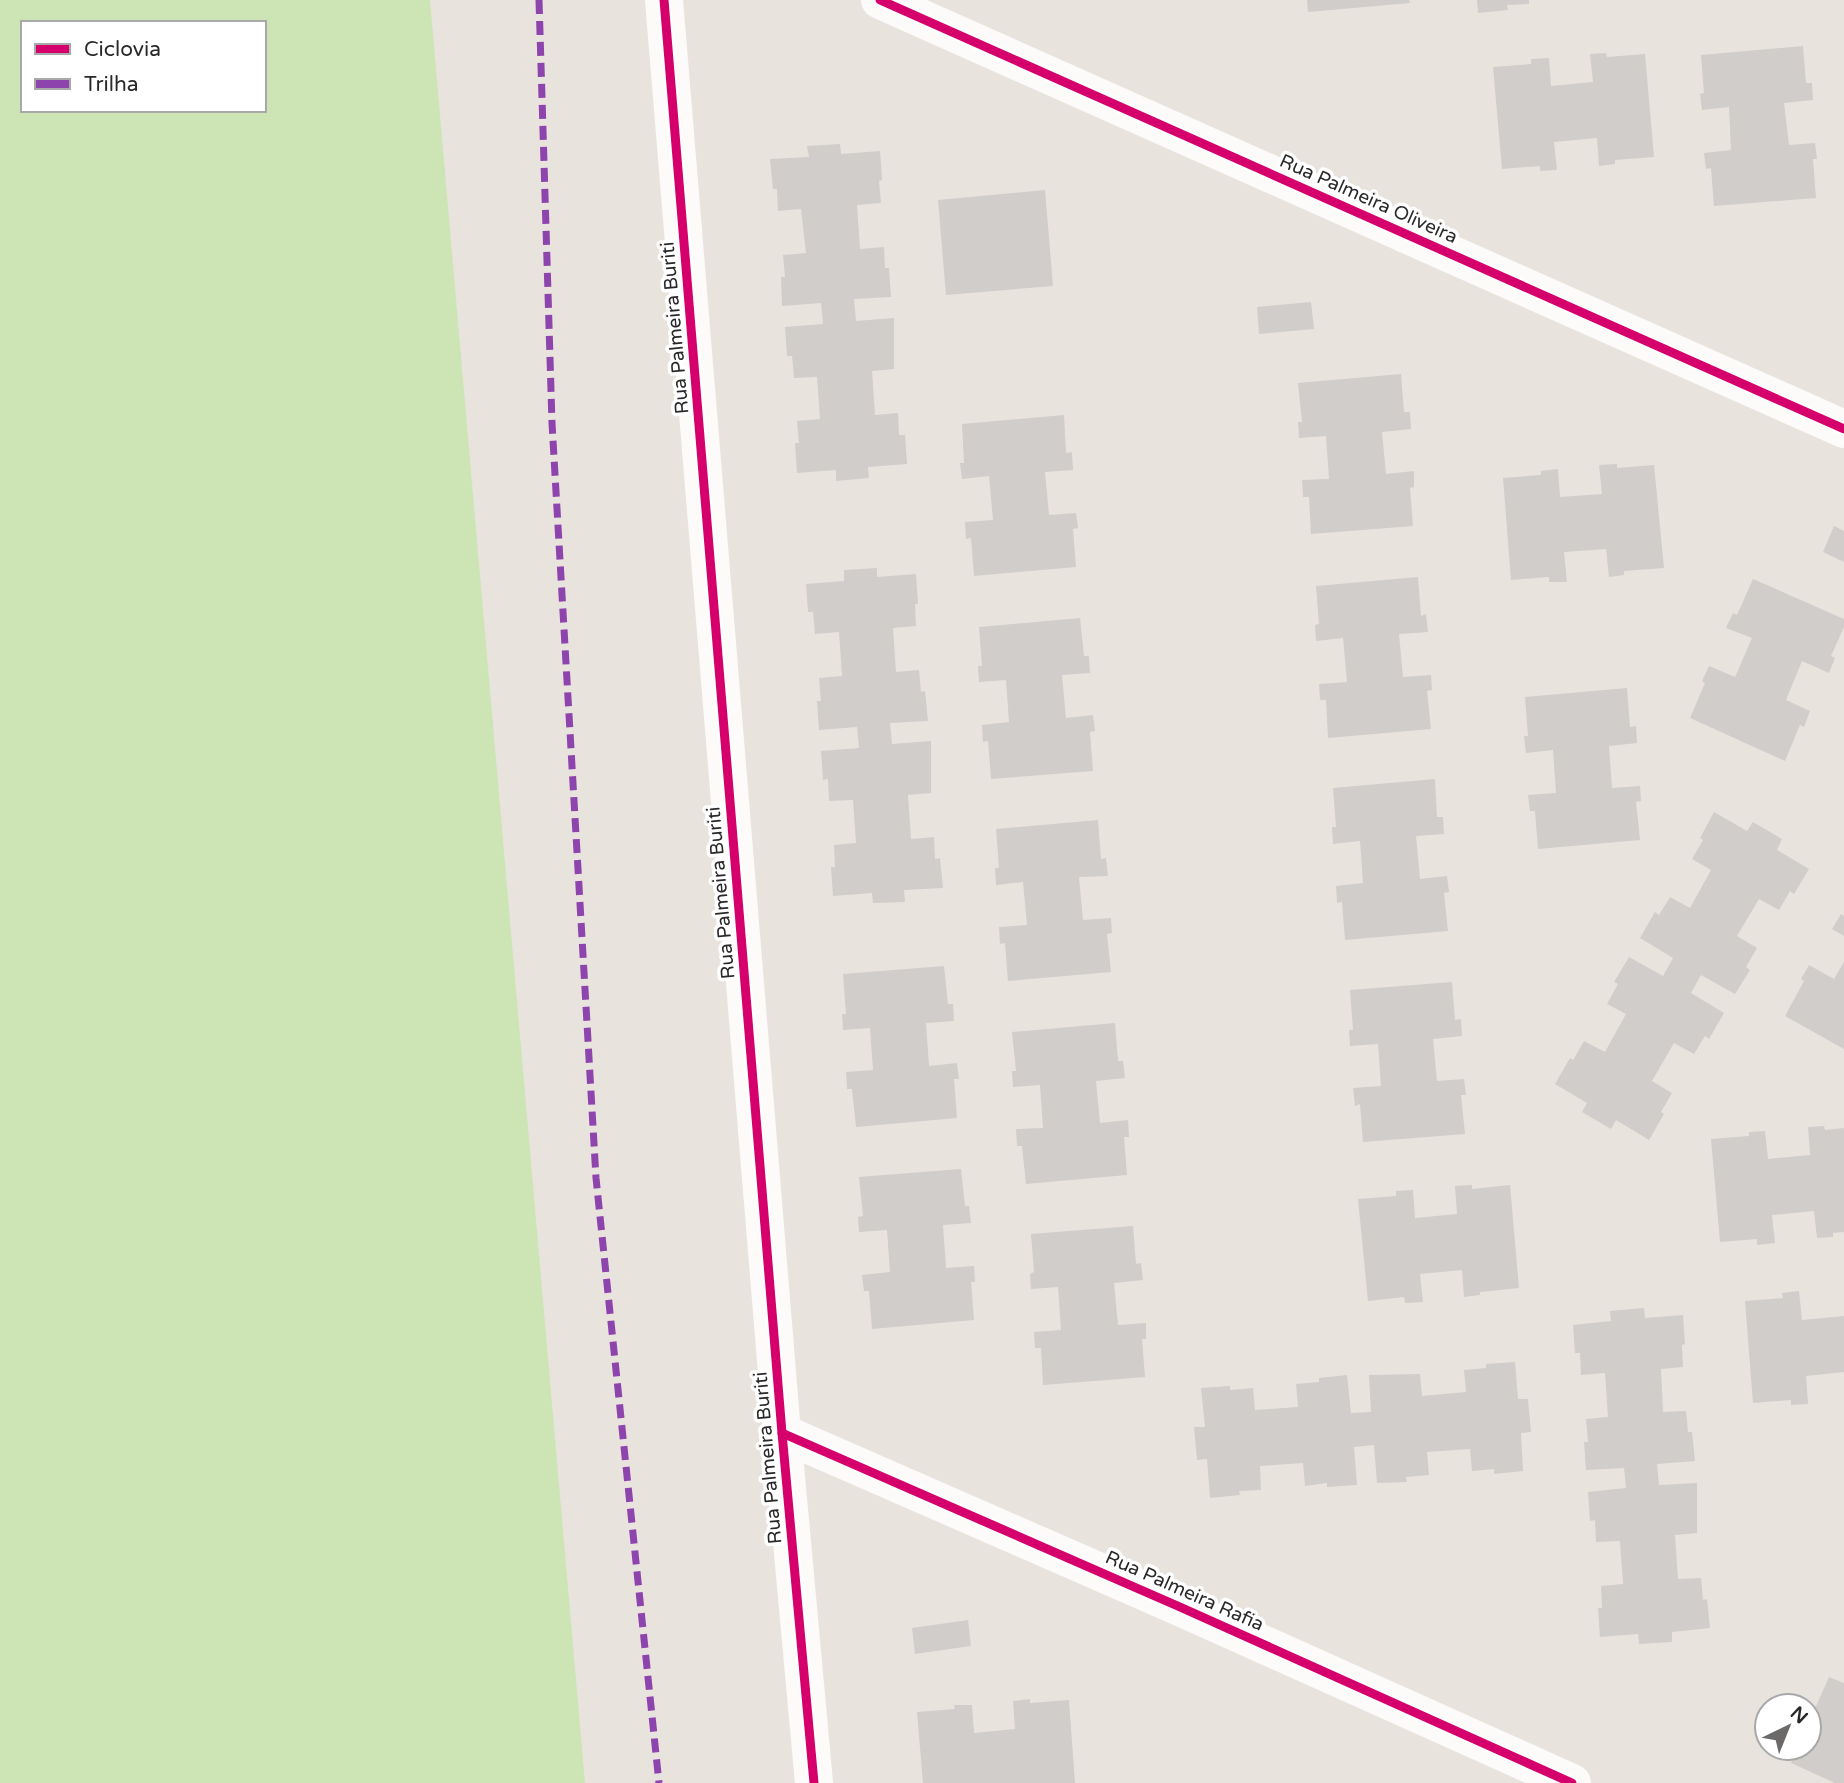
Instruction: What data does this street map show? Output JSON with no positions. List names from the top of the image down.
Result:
{
  "streets": {
    "street": ["Rua Palmeira Oliveira", "Rua Palmeira Buriti", "Rua Palmeira Rafia"]
  },
  "crossings": [
    ["Rua Palmeira Buriti", "Rua Palmeira Rafia"]
  ],
  "legend": ["Ciclovia", "Trilha"],
  "north": "top right"
}
